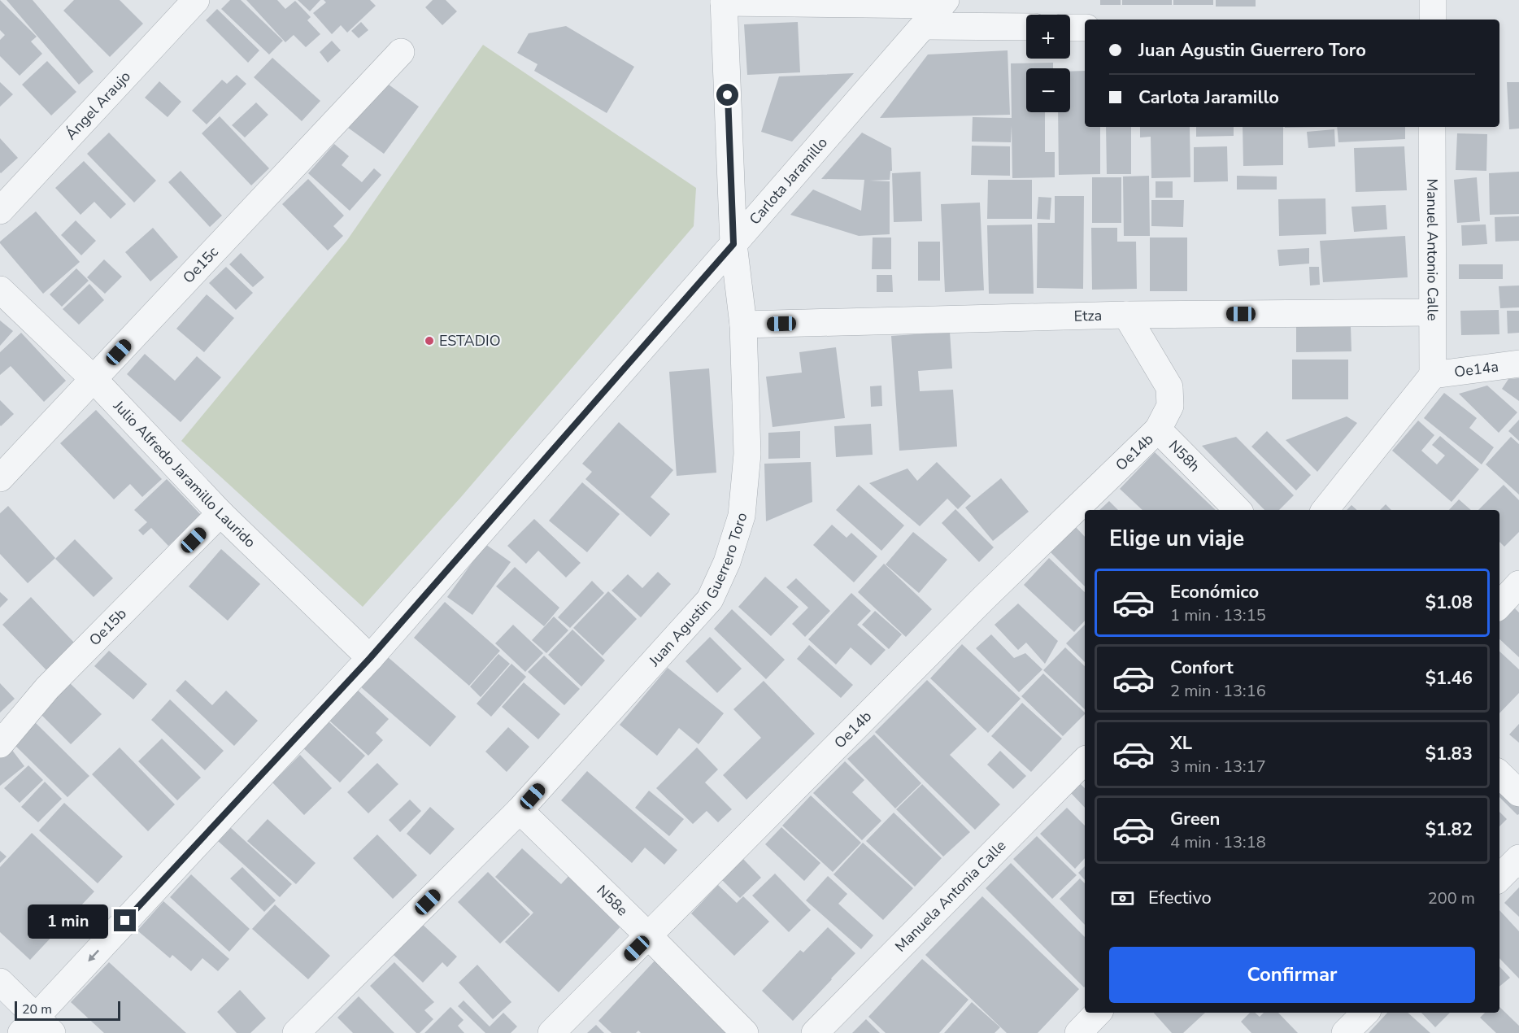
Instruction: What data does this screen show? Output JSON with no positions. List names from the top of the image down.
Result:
{
  "streets": {
    "street": [
      "Ángel Araujo",
      "Carlota Jaramillo",
      "Manuel Antonio Calle",
      "Oe15c",
      "Etza",
      "Oe14a",
      "Oe14b",
      "N58h",
      "Julio Alfredo Jaramillo Laurido",
      "Juan Agustin Guerrero Toro",
      "Oe15b",
      "Manuela Antonia Calle",
      "N58e"
    ]
  },
  "crossings": [
    ["Carlota Jaramillo", "Julio Alfredo Jaramillo Laurido"],
    ["Carlota Jaramillo", "Juan Agustin Guerrero Toro"],
    ["Manuel Antonio Calle", "Etza"],
    ["Manuel Antonio Calle", "Oe14a"],
    ["Oe15c", "Julio Alfredo Jaramillo Laurido"],
    ["Etza", "N58h"],
    ["Etza", "Juan Agustin Guerrero Toro"],
    ["Oe14b", "N58h"],
    ["Oe14b", "N58e"],
    ["Julio Alfredo Jaramillo Laurido", "Oe15b"],
    ["Juan Agustin Guerrero Toro", "N58e"]
  ],
  "one_way": ["Carlota Jaramillo"],
  "places": ["ESTADIO"],
  "scale_bar": "20 m",
  "page": {
    "map_buttons": ["+", "−"],
    "banner": ["Juan Agustin Guerrero Toro", "Carlota Jaramillo"],
    "heading": "Elige un viaje",
    "list": [
      {
        "name": "Económico",
        "note": "1 min · 13:15",
        "value": "$1.08"
      },
      {
        "name": "Confort",
        "note": "2 min · 13:16",
        "value": "$1.46"
      },
      {
        "name": "XL",
        "note": "3 min · 13:17",
        "value": "$1.83"
      },
      {
        "name": "Green",
        "note": "4 min · 13:18",
        "value": "$1.82"
      }
    ],
    "pay": ["Efectivo", "200 m"],
    "bubble": "1 min",
    "buttons": "Confirmar",
    "scale": "20 m"
  }
}
